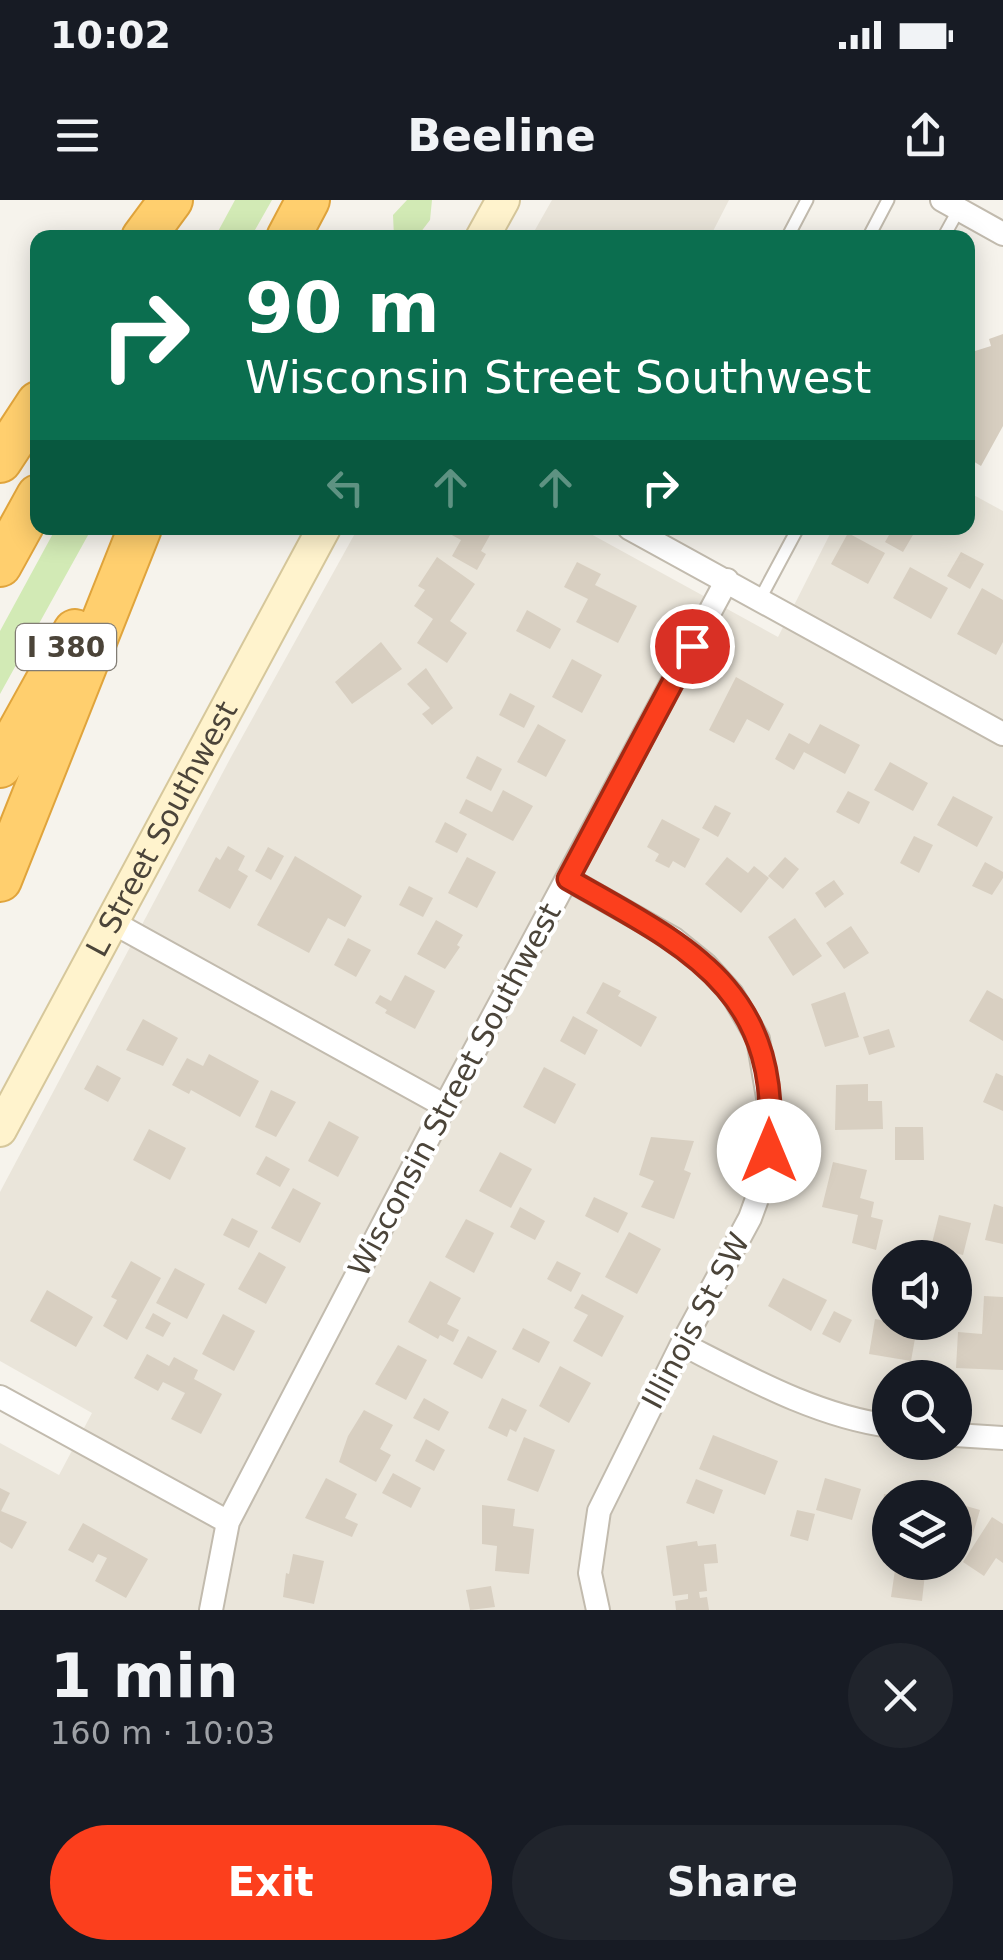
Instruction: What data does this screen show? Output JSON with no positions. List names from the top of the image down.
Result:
{
  "streets": {
    "highway": ["I 380"],
    "street": ["L Street Southwest", "Wisconsin Street Southwest", "Illinois St SW"]
  },
  "crossings": [
    ["Wisconsin Street Southwest", "Illinois St SW"]
  ],
  "page": {
    "status": "10:02",
    "header": "Beeline",
    "turn": ["90 m", "Wisconsin Street Southwest"],
    "heading": ["1 min", "160 m · 10:03"],
    "buttons": ["Exit", "Share"]
  }
}
